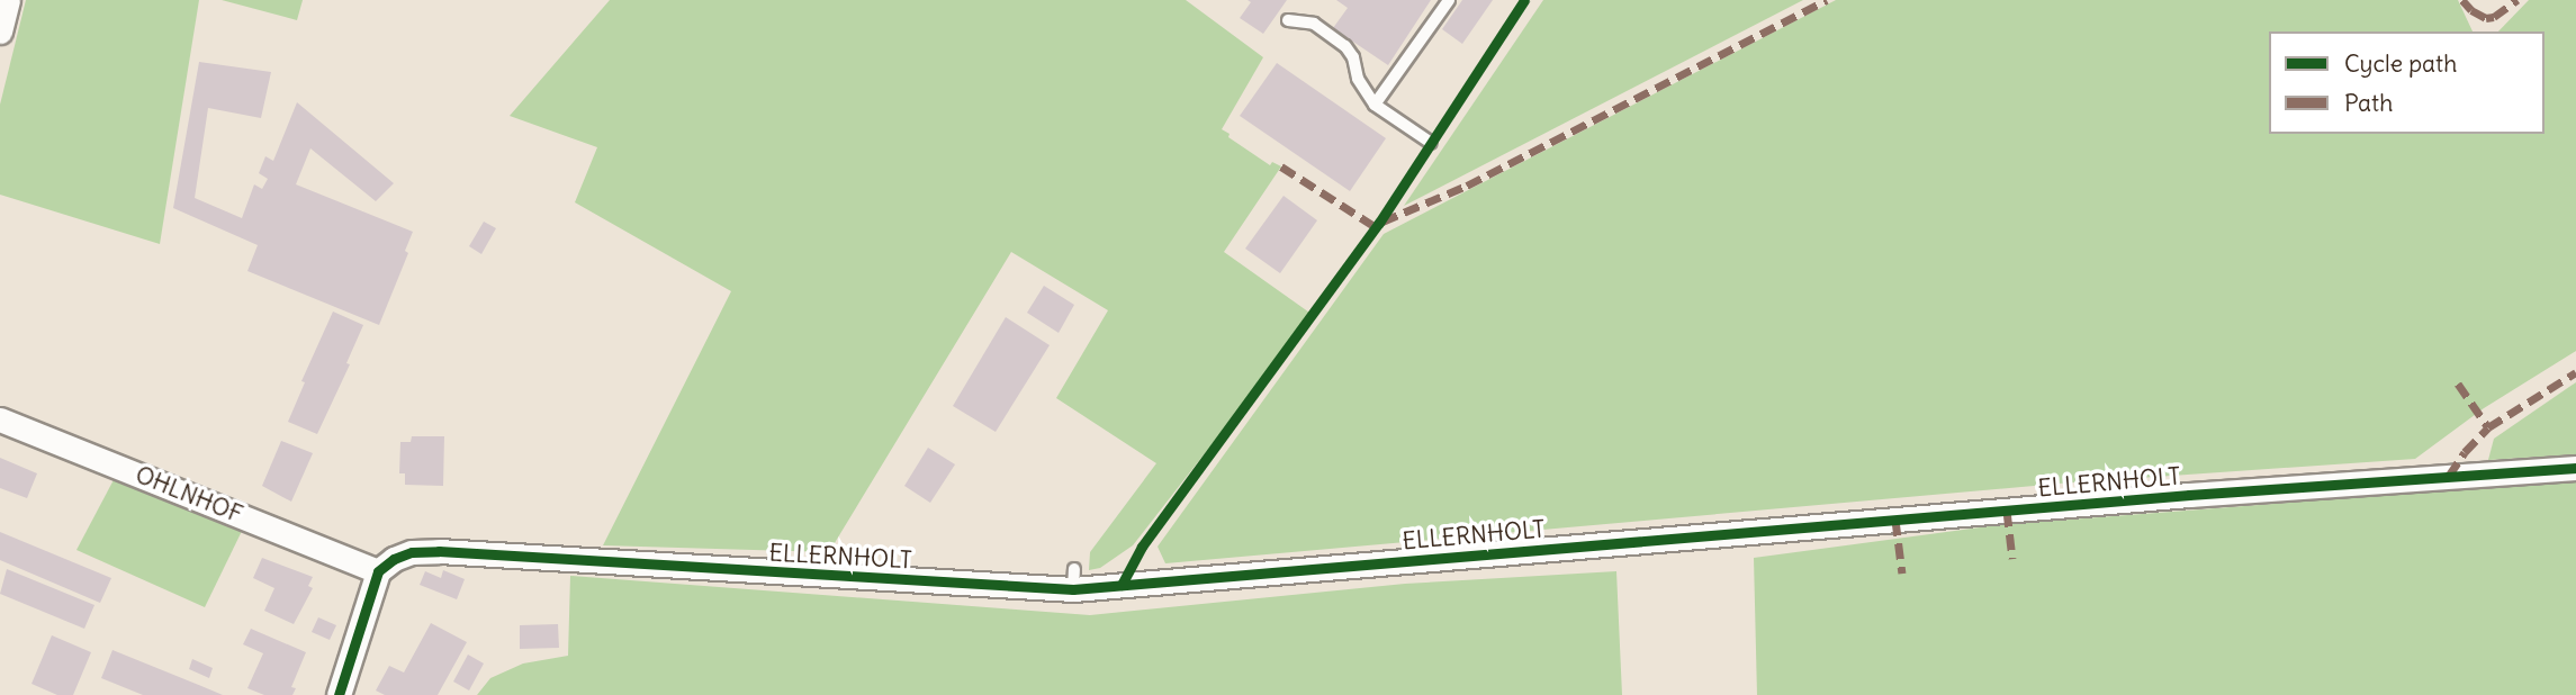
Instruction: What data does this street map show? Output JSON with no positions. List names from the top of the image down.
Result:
{
  "streets": {
    "street": ["ELLERNHOLT", "OHLNHOF"]
  },
  "crossings": [
    ["ELLERNHOLT", "OHLNHOF"]
  ],
  "legend": ["Cycle path", "Path"]
}
